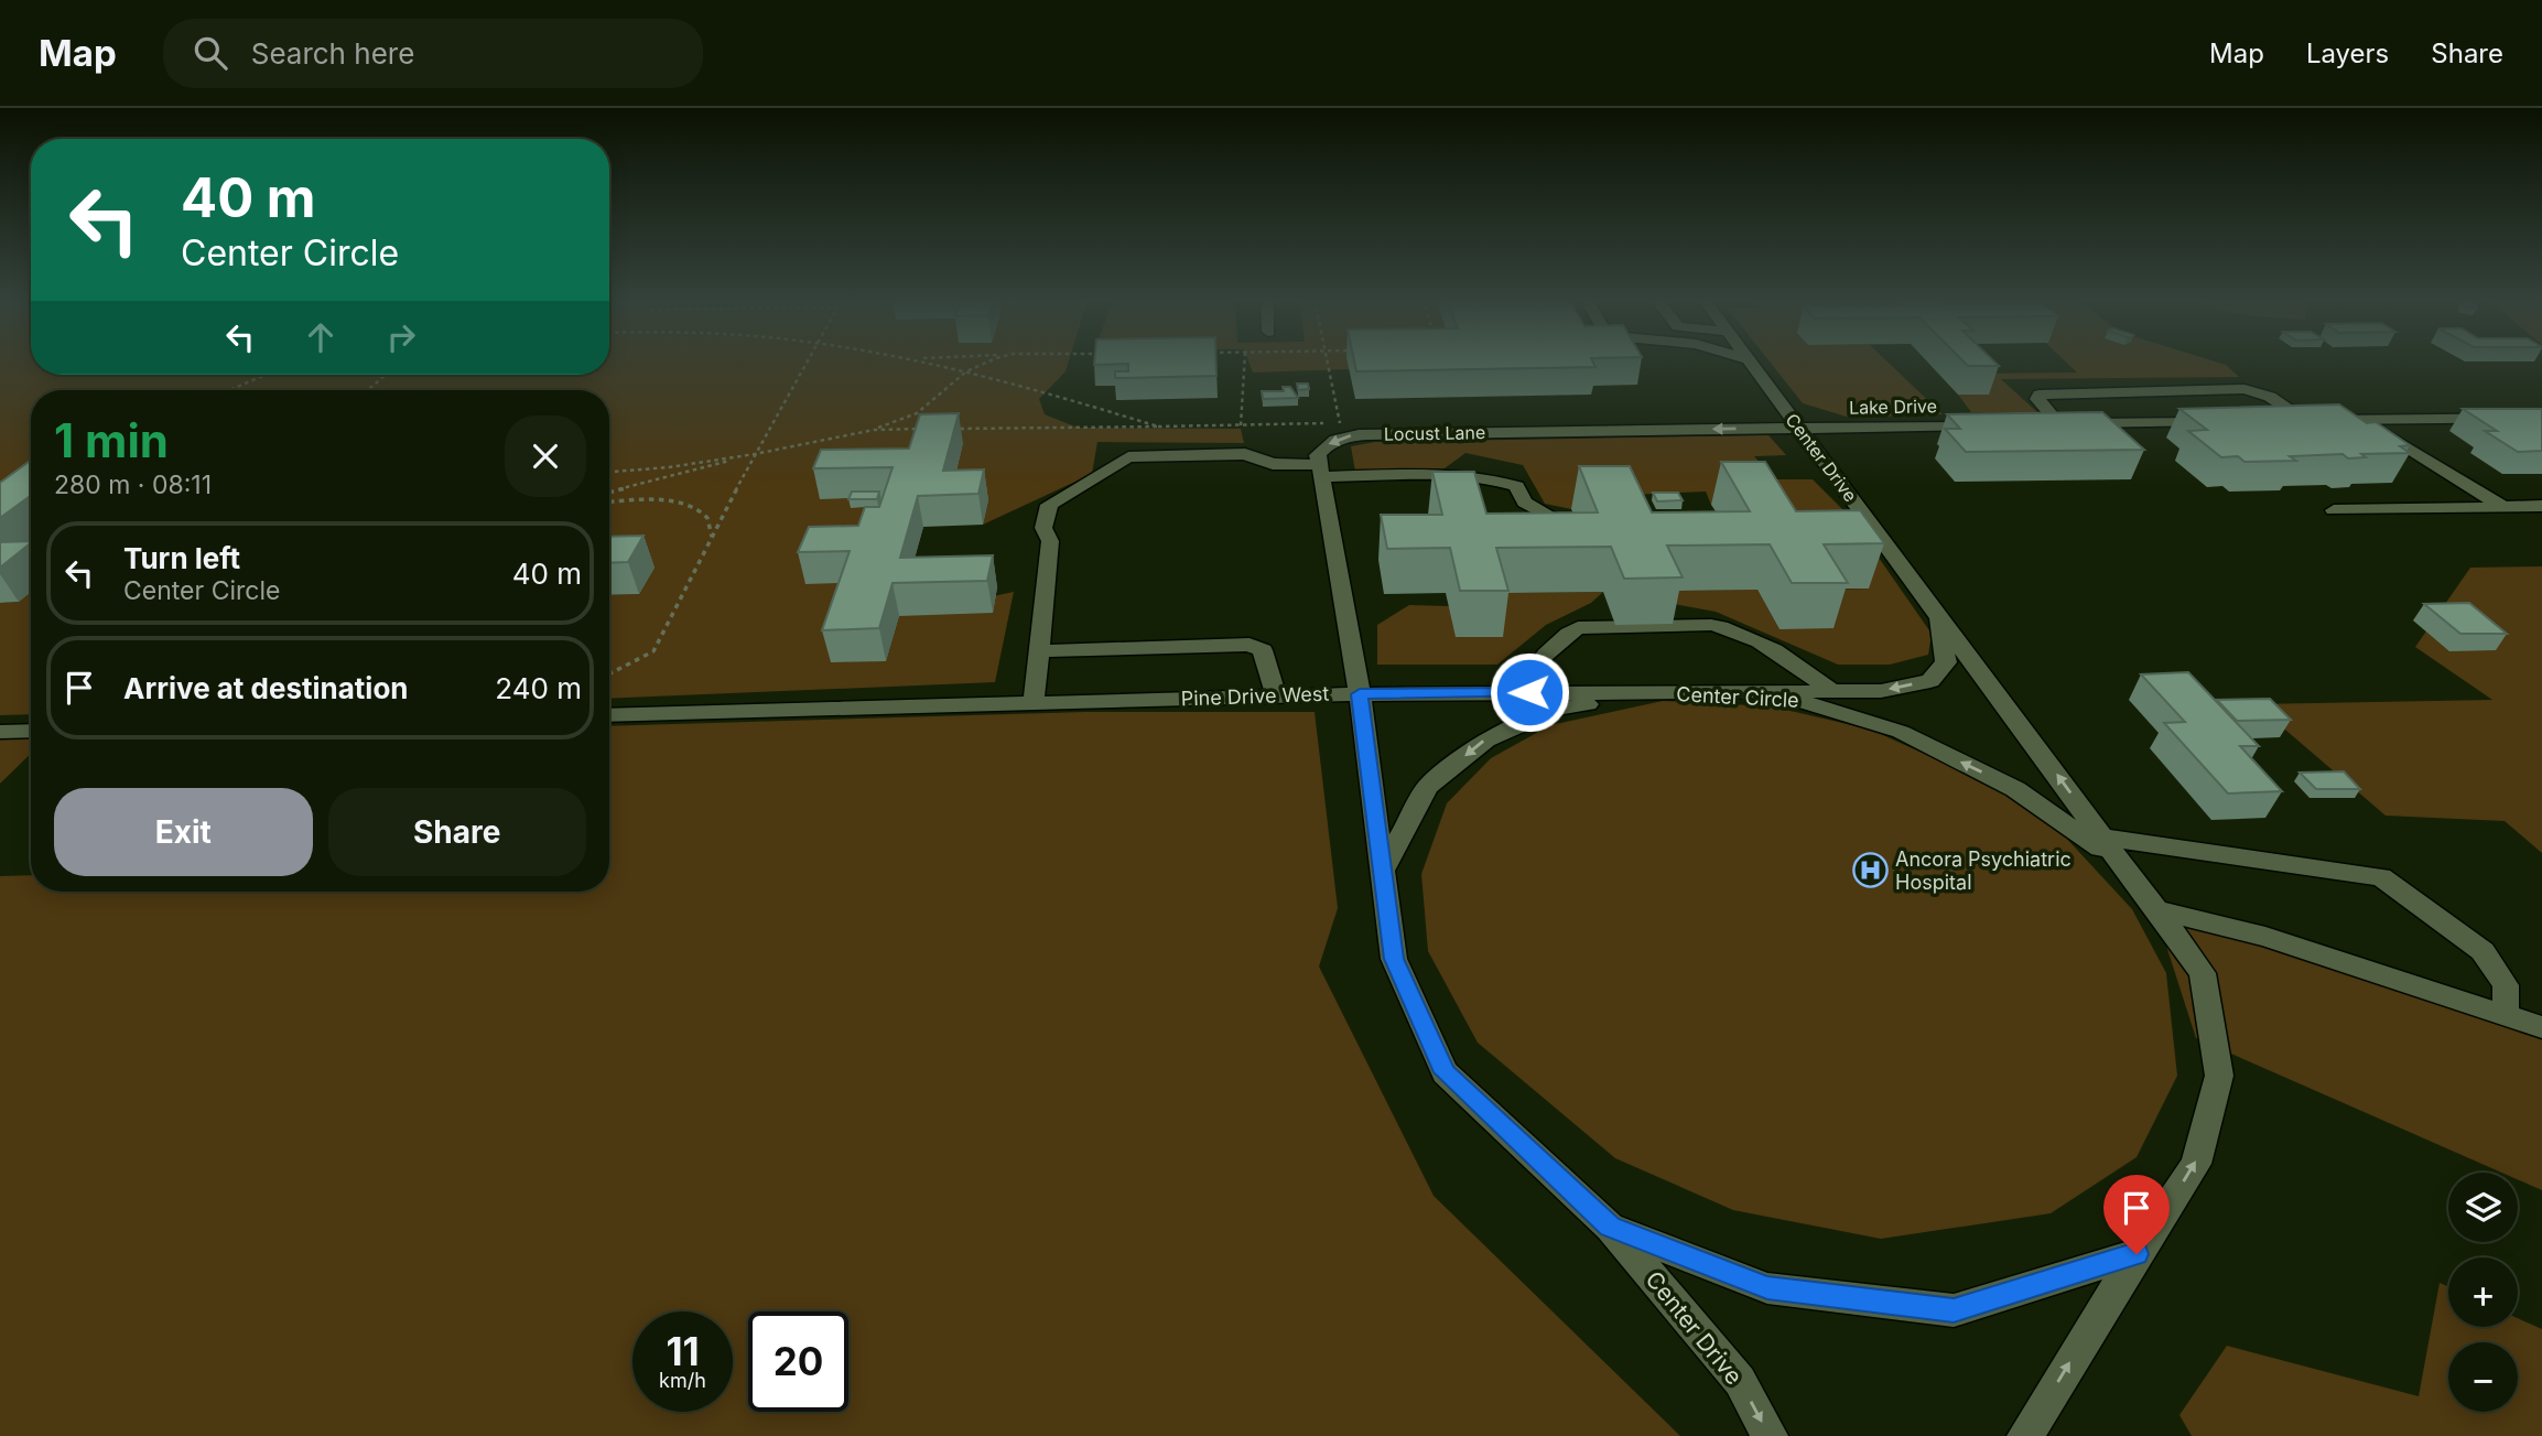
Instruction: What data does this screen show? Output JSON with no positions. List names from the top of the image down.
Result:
{
  "streets": {
    "lane": [
      "Lake Drive",
      "Locust Lane",
      "Center Drive",
      "Pine Drive West",
      "Center Circle"
    ]
  },
  "crossings": [
    ["Lake Drive", "Locust Lane"],
    ["Lake Drive", "Center Drive"],
    ["Locust Lane", "Center Drive"],
    ["Center Drive", "Center Circle"],
    ["Pine Drive West", "Center Circle"]
  ],
  "one_way": ["Locust Lane", "Center Drive"],
  "places": {
    "hospital": ["Ancora Psychiatric Hospital"]
  },
  "page": {
    "header": "Map",
    "search": "Search here",
    "nav": ["Map", "Layers", "Share"],
    "turn": ["40 m", "Center Circle"],
    "heading": ["1 min", "280 m · 08:11"],
    "list": [
      {
        "name": "Turn left",
        "note": "Center Circle",
        "value": "40 m"
      },
      {
        "name": "Arrive at destination",
        "value": "240 m"
      }
    ],
    "buttons": ["Exit", "Share"],
    "map_buttons": ["+", "−"],
    "speed": "11 km/h",
    "limit": "20"
  }
}
